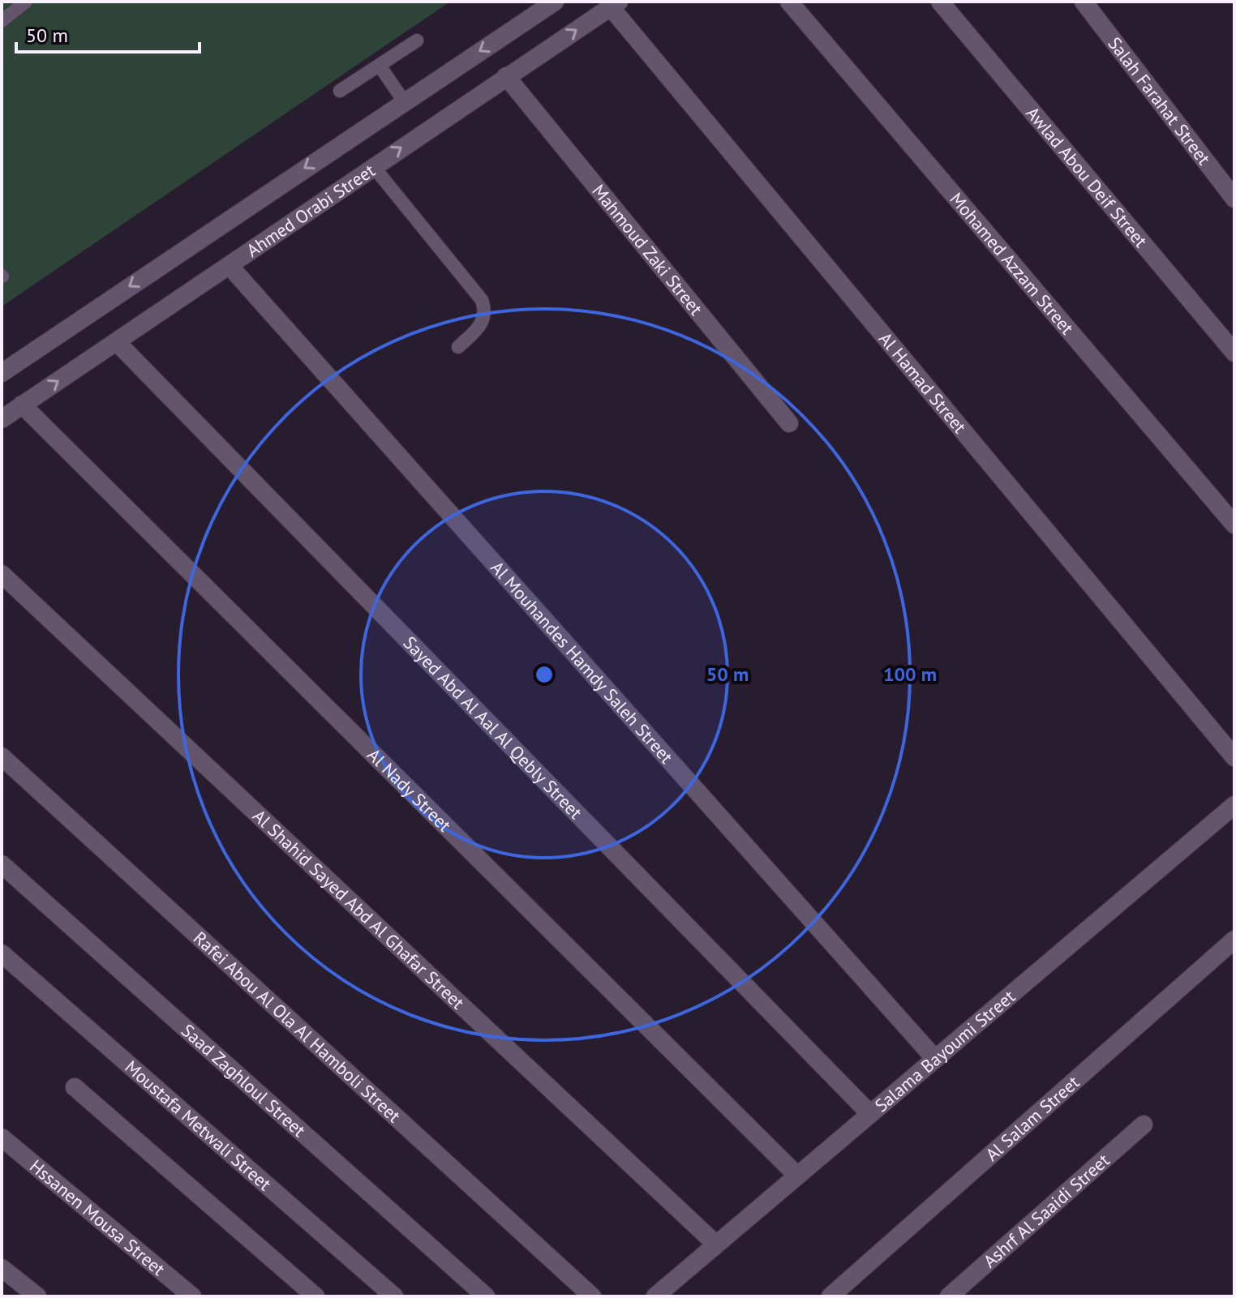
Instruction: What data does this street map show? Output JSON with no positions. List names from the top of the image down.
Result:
{
  "streets": {
    "street": [
      "Salah Farahat Street",
      "Awlad Abou Deif Street",
      "Ahmed Orabi Street",
      "Mahmoud Zaki Street",
      "Mohamed Azzam Street",
      "Al Hamad Street",
      "Al Mouhandes Hamdy Saleh Street",
      "Sayed Abd Al Aal Al Qebly Street",
      "Al Nady Street",
      "Al Shahid Sayed Abd Al Ghafar Street",
      "Rafei Abou Al Ola Al Hamboli Street",
      "Salama Bayoumi Street",
      "Saad Zaghloul Street",
      "Al Salam Street",
      "Moustafa Metwali Street",
      "Ashrf Al Saaidi Street",
      "Hssanen Mousa Street"
    ]
  },
  "crossings": [
    ["Ahmed Orabi Street", "Mahmoud Zaki Street"],
    ["Ahmed Orabi Street", "Al Hamad Street"],
    ["Ahmed Orabi Street", "Al Mouhandes Hamdy Saleh Street"],
    ["Ahmed Orabi Street", "Sayed Abd Al Aal Al Qebly Street"],
    ["Ahmed Orabi Street", "Al Nady Street"],
    ["Al Mouhandes Hamdy Saleh Street", "Salama Bayoumi Street"],
    ["Sayed Abd Al Aal Al Qebly Street", "Salama Bayoumi Street"],
    ["Al Nady Street", "Salama Bayoumi Street"],
    ["Al Shahid Sayed Abd Al Ghafar Street", "Salama Bayoumi Street"]
  ],
  "scale_bar": "50 m",
  "rings": ["50 m", "100 m"]
}
